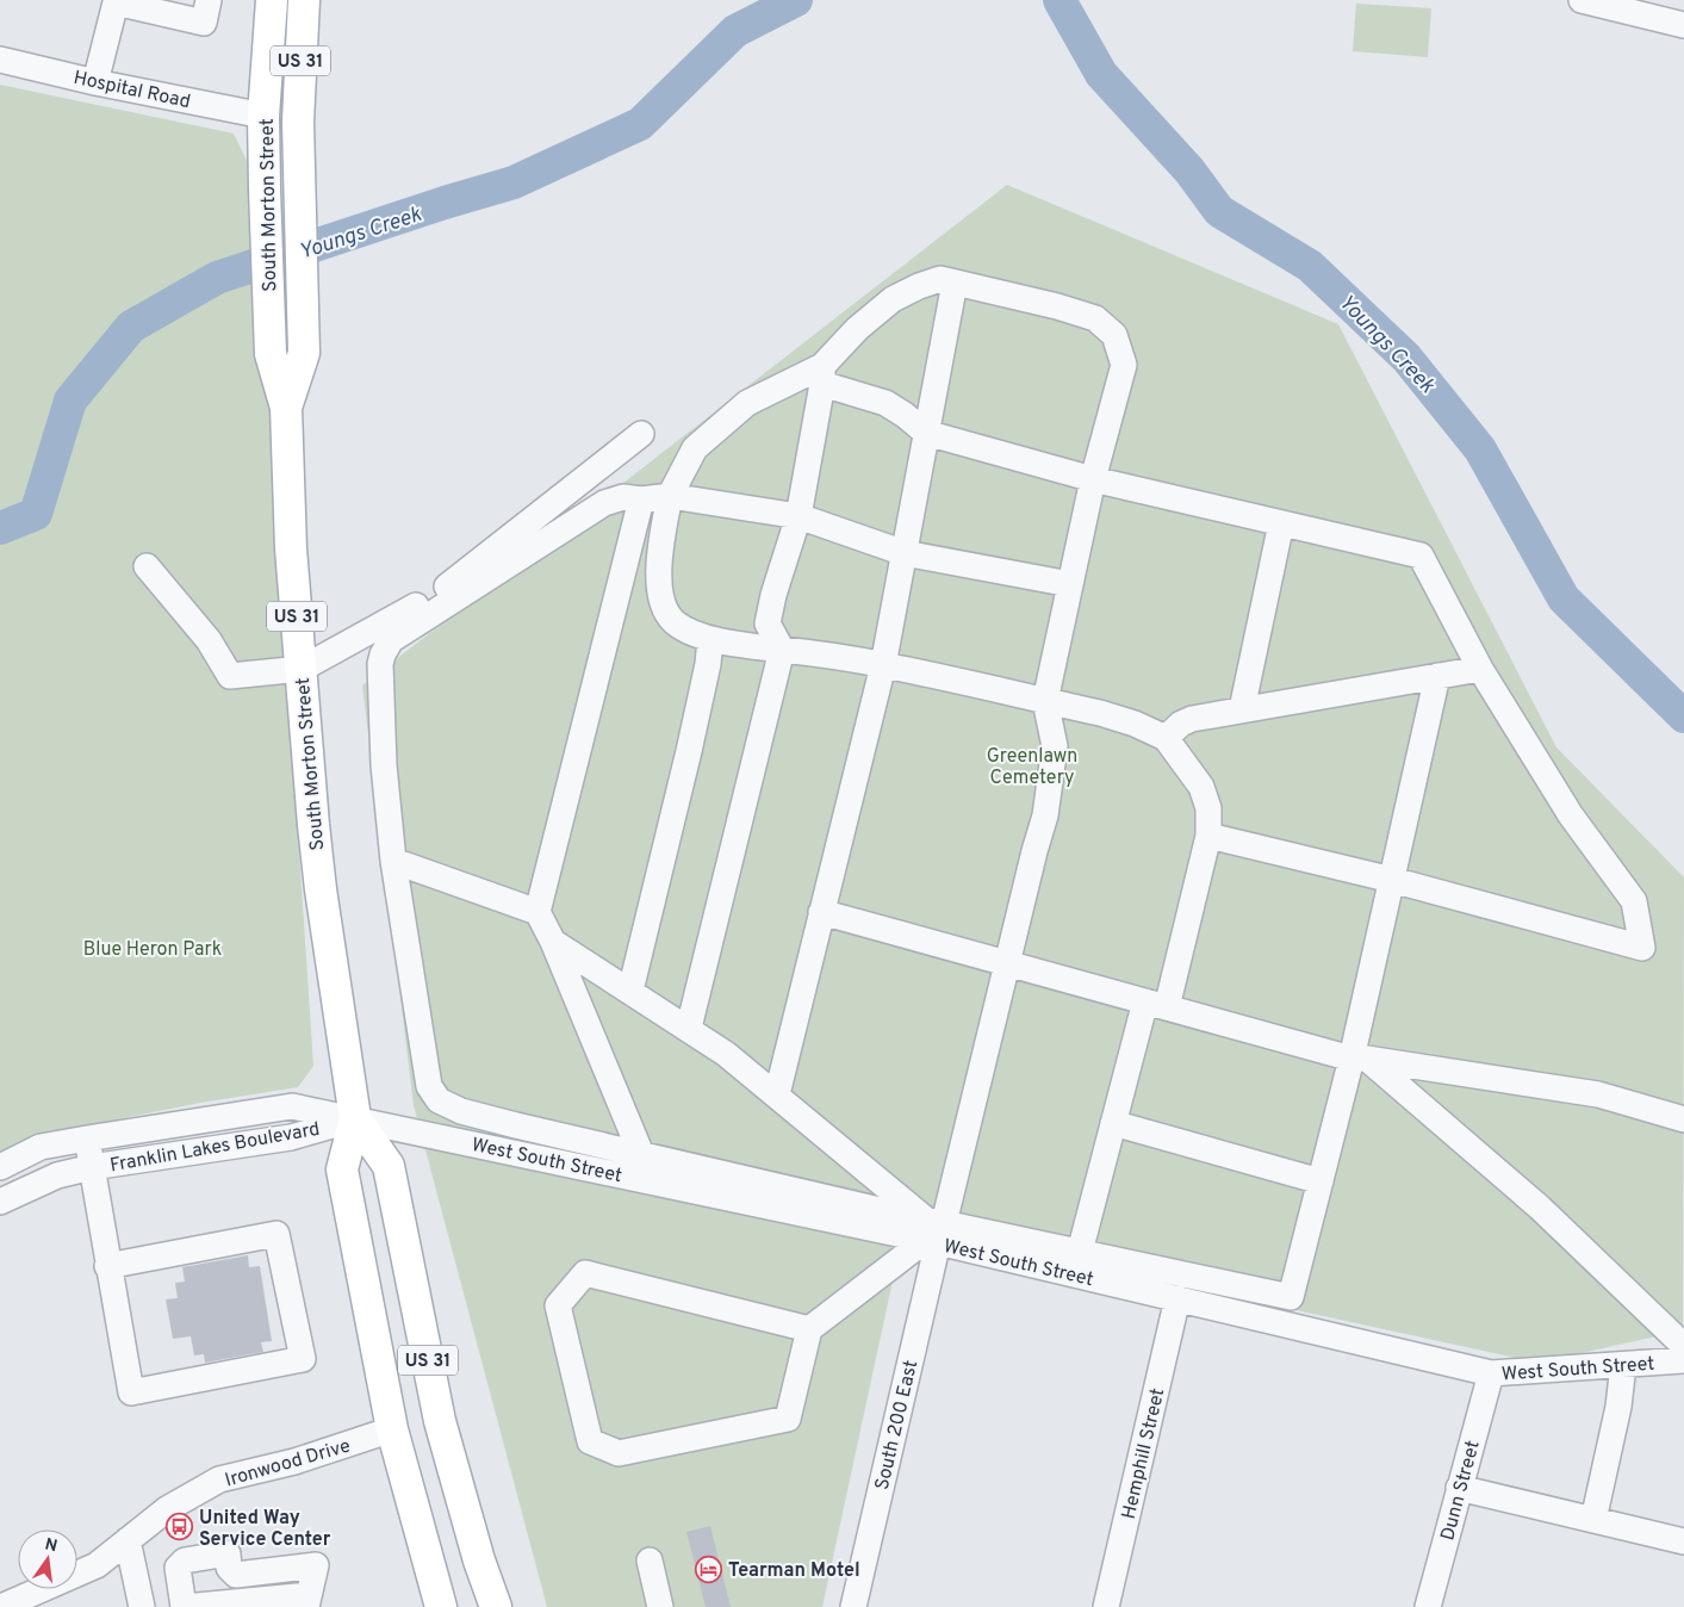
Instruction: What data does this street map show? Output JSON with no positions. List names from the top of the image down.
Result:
{
  "streets": {
    "main road": ["US 31", "South Morton Street"],
    "street": [
      "Hospital Road",
      "Franklin Lakes Boulevard",
      "West South Street",
      "South 200 East",
      "Hemphill Street",
      "Ironwood Drive",
      "Dunn Street"
    ]
  },
  "crossings": [
    ["US 31", "South Morton Street"],
    ["US 31", "Franklin Lakes Boulevard"],
    ["US 31", "West South Street"],
    ["US 31", "Ironwood Drive"],
    ["Hospital Road", "South Morton Street"],
    ["South Morton Street", "Franklin Lakes Boulevard"],
    ["South Morton Street", "West South Street"],
    ["Franklin Lakes Boulevard", "West South Street"],
    ["West South Street", "South 200 East"],
    ["West South Street", "Hemphill Street"],
    ["West South Street", "Dunn Street"]
  ],
  "water": ["Youngs Creek"],
  "parks": ["Greenlawn Cemetery", "Blue Heron Park"],
  "places": {
    "bus stop": ["United Way Service Center"],
    "hotel": ["Tearman Motel"]
  },
  "north": "top"
}
